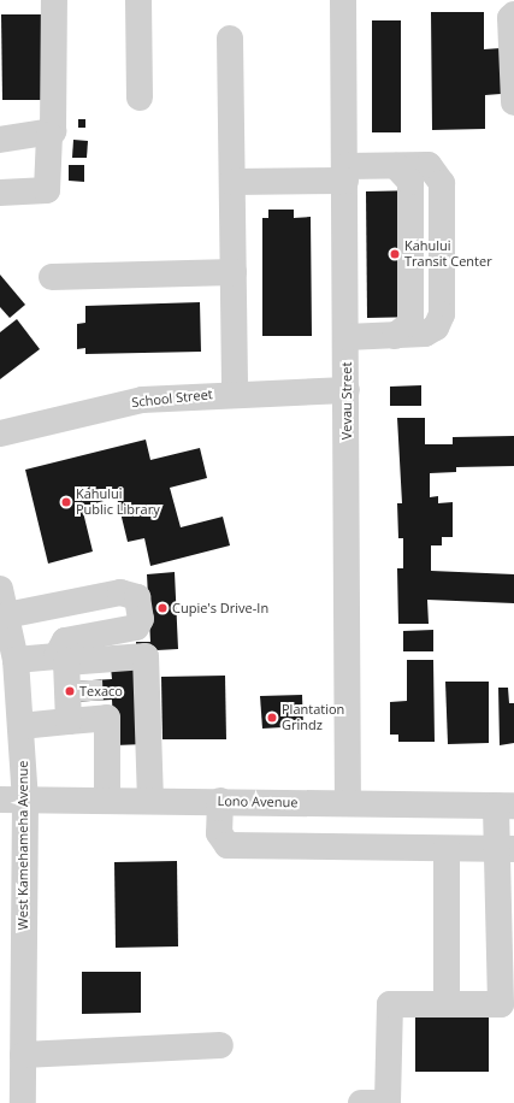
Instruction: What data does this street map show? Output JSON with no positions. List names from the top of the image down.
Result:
{
  "streets": {
    "street": [
      "School Street",
      "Vevau Street",
      "Lono Avenue",
      "West Kamehameha Avenue"
    ]
  },
  "crossings": [
    ["School Street", "Vevau Street"],
    ["Vevau Street", "Lono Avenue"],
    ["Lono Avenue", "West Kamehameha Avenue"]
  ],
  "places": [
    "Kahului Transit Center",
    "Kahului Public Library",
    "Cupie's Drive-In",
    "Texaco",
    "Plantation Grindz"
  ]
}
